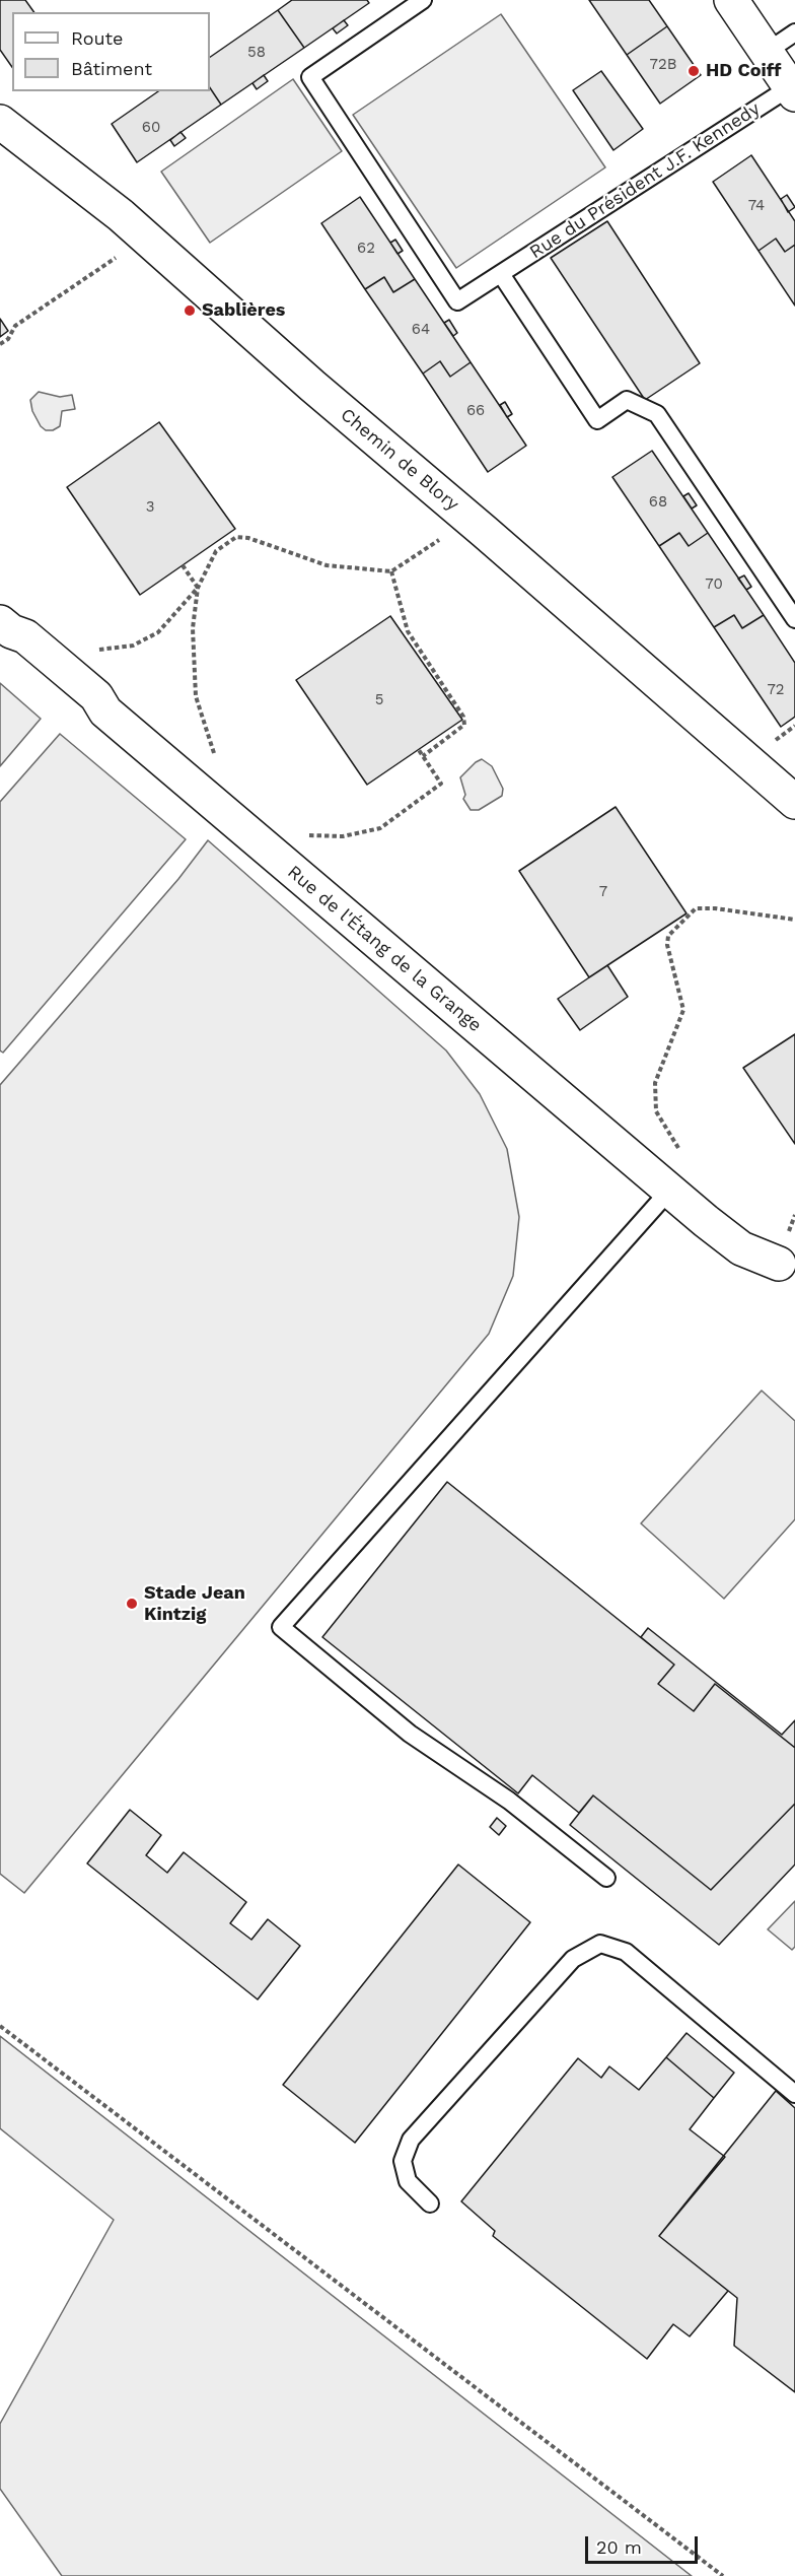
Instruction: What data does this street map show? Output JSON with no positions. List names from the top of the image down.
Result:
{
  "streets": {
    "street": ["Rue du Président J.F. Kennedy", "Chemin de Blory", "Rue de l'Étang de la Grange"]
  },
  "places": ["HD Coiff", "Sablières", "Stade Jean Kintzig"],
  "house_numbers": [
    "58",
    "72B",
    "60",
    "74",
    "62",
    "64",
    "66",
    "68",
    "3",
    "70",
    "72",
    "5",
    "7"
  ],
  "legend": ["Route", "Bâtiment"],
  "scale_bar": "20 m"
}
